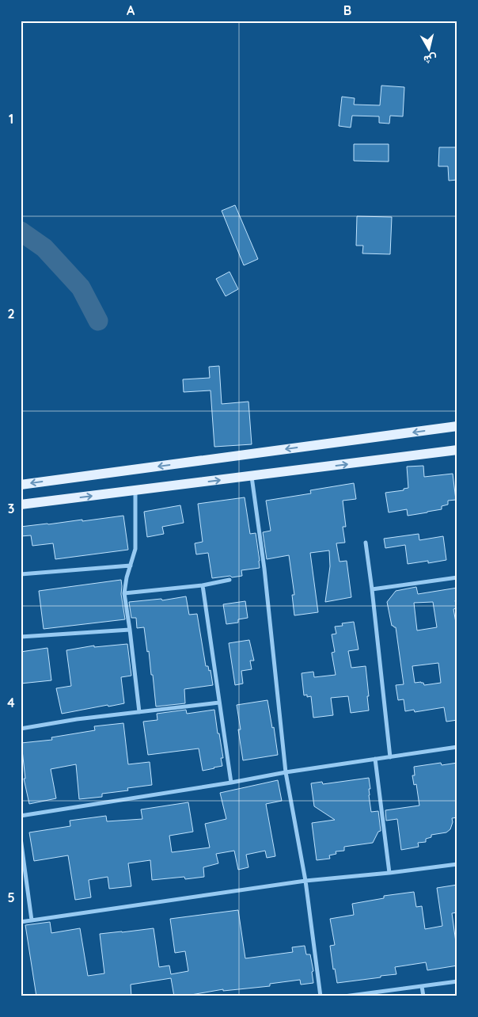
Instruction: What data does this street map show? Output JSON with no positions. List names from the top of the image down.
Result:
{
  "north": "bottom",
  "grid": {
    "columns": ["A", "B"],
    "rows": [
      "1",
      "2",
      "3",
      "4",
      "5"
    ]
  }
}
